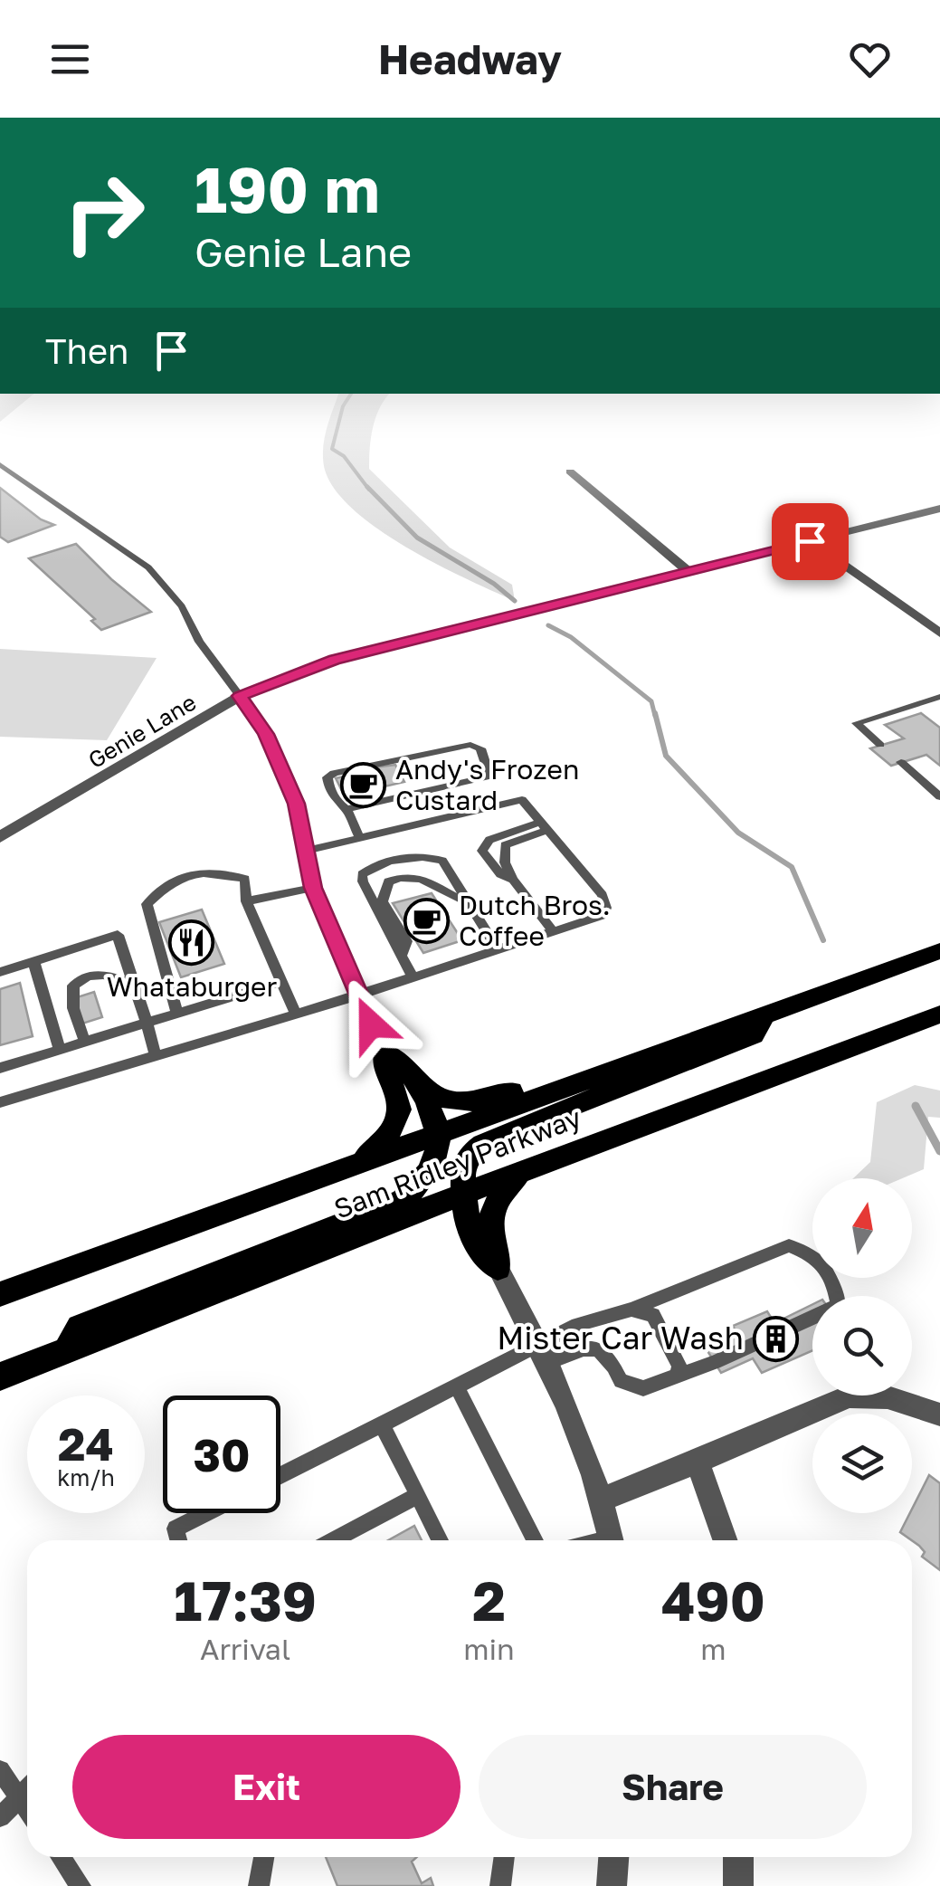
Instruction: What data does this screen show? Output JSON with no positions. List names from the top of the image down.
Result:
{
  "streets": {
    "main road": ["Sam Ridley Parkway"],
    "street": ["Genie Lane"]
  },
  "places": {
    "cafe": ["Andy's Frozen Custard", "Dutch Bros. Coffee"],
    "restaurant": ["Whataburger"],
    "building": ["Mister Car Wash"]
  },
  "north": "top",
  "page": {
    "header": "Headway",
    "turn": ["190 m", "Genie Lane"],
    "then": "Then",
    "speed": "24 km/h",
    "limit": "30",
    "eta": [
      "17:39",
      "Arrival",
      "2",
      "min",
      "490",
      "m"
    ],
    "buttons": ["Exit", "Share"]
  }
}
